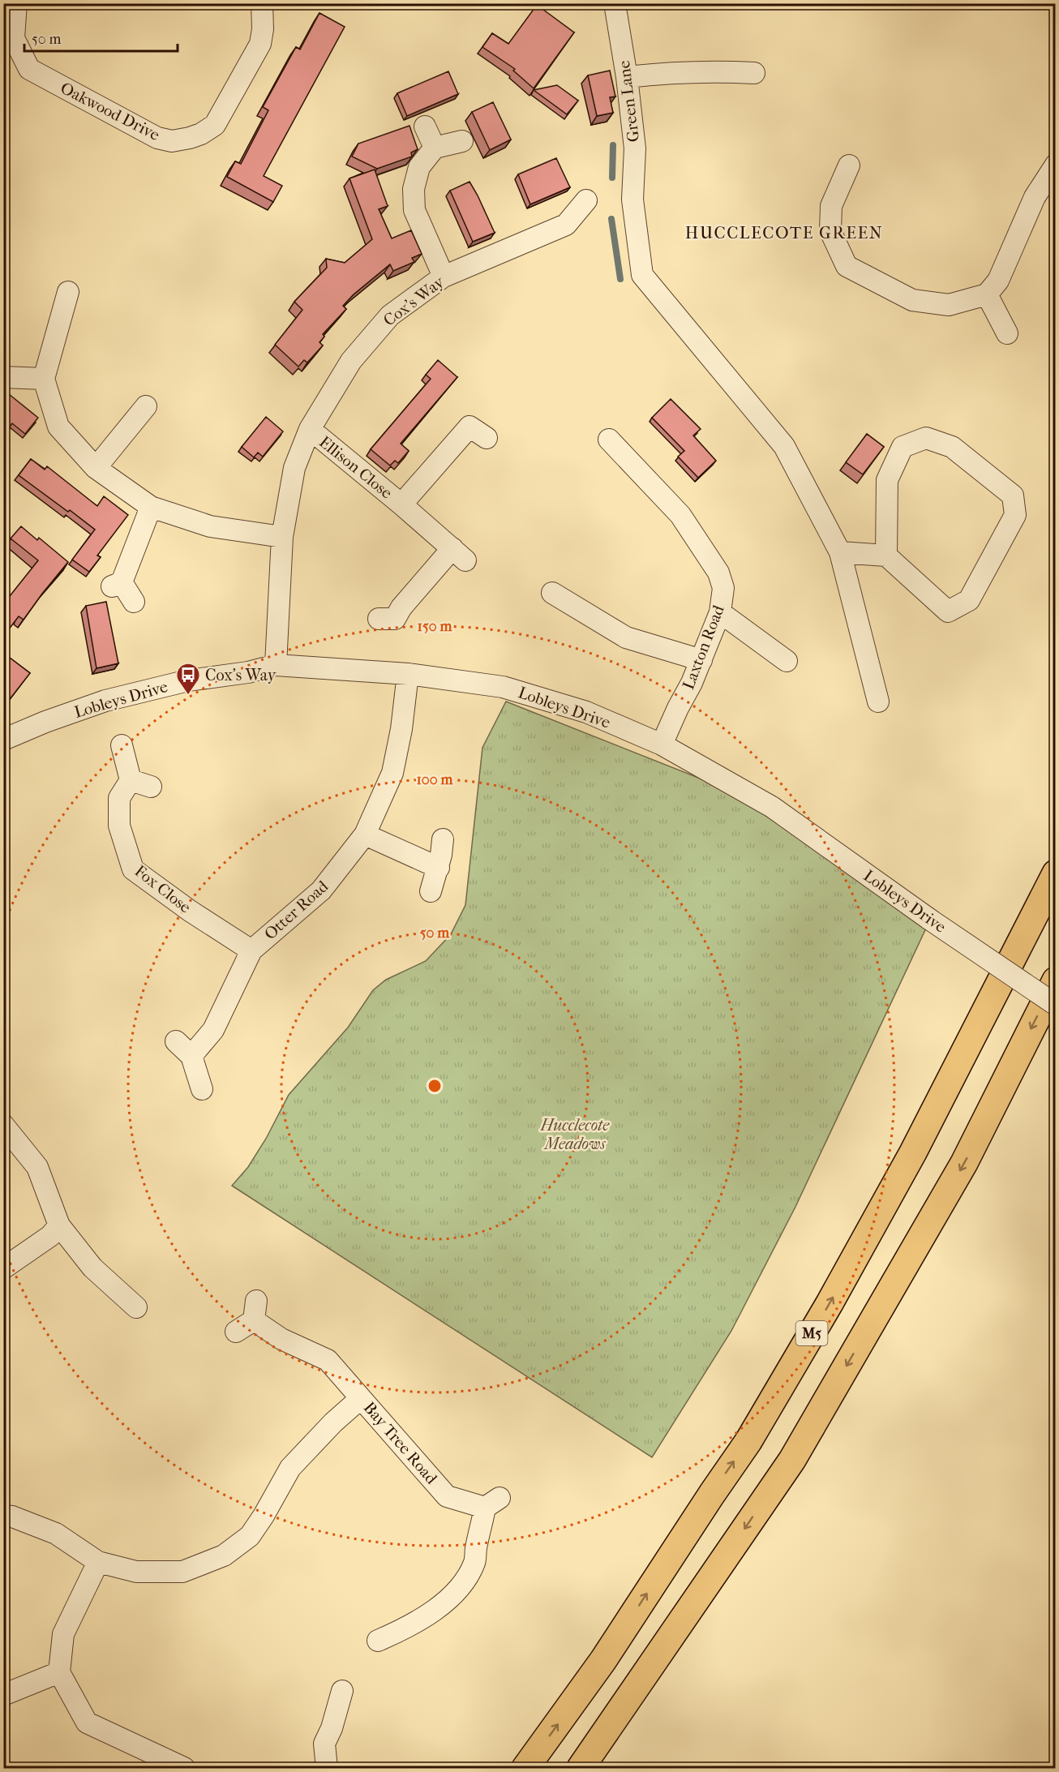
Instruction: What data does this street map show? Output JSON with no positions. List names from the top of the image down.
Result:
{
  "streets": {
    "highway": ["M5"],
    "street": [
      "Green Lane",
      "Oakwood Drive",
      "Cox's Way",
      "Ellison Close",
      "Laxton Road",
      "Lobleys Drive",
      "Fox Close",
      "Otter Road",
      "Bay Tree Road"
    ]
  },
  "crossings": [
    ["Cox's Way", "Ellison Close"],
    ["Cox's Way", "Lobleys Drive"],
    ["Laxton Road", "Lobleys Drive"],
    ["Lobleys Drive", "Otter Road"],
    ["Fox Close", "Otter Road"]
  ],
  "districts": ["HUCCLECOTE GREEN"],
  "parks": ["Hucclecote Meadows"],
  "places": {
    "bus stop": ["Cox's Way"]
  },
  "scale_bar": "50 m",
  "rings": ["150 m", "100 m", "50 m"]
}
